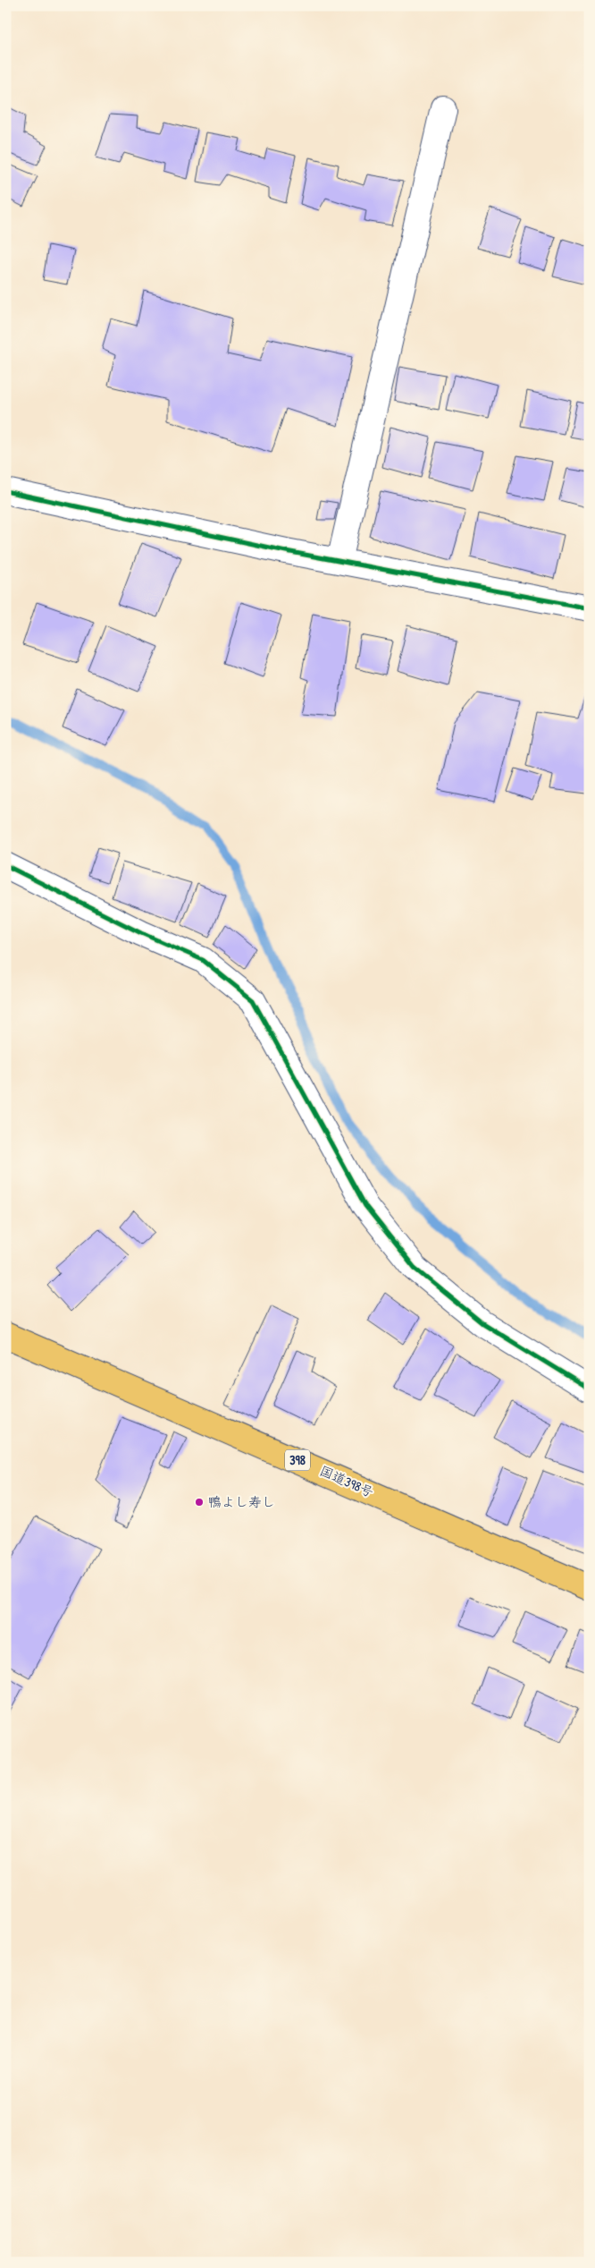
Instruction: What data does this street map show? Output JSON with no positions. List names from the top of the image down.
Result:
{
  "streets": {
    "highway": ["398", "国道398号"]
  },
  "places": ["鴨よし寿し"]
}
